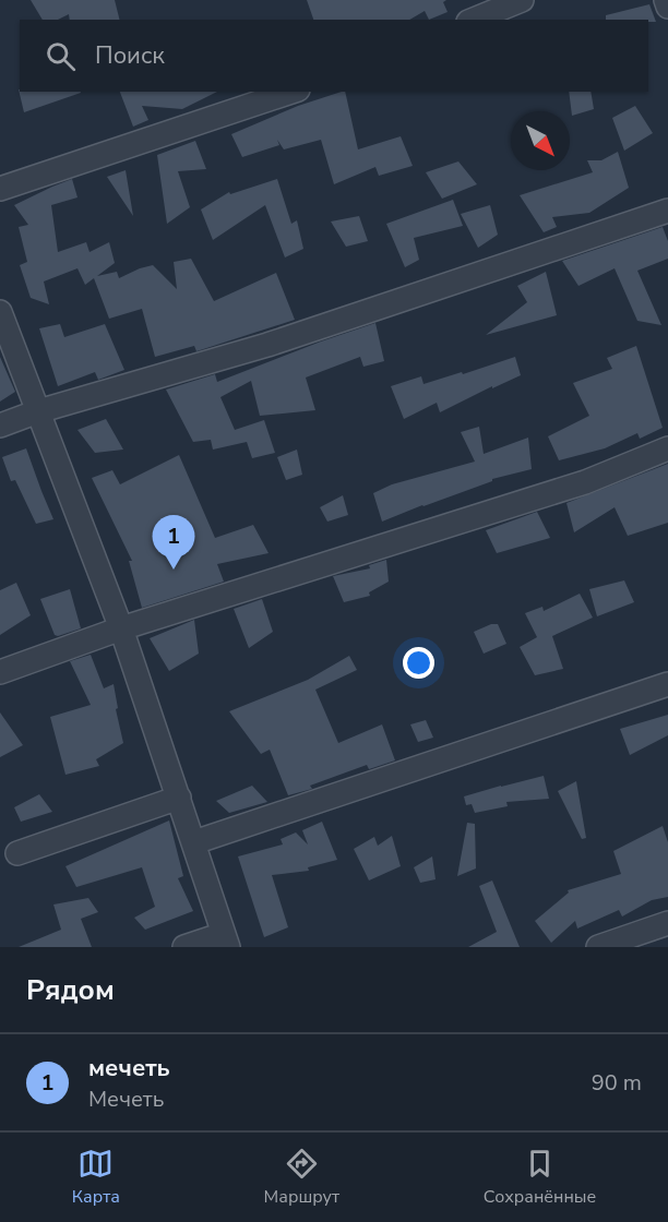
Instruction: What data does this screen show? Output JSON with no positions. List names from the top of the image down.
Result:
{
  "north": "bottom right",
  "page": {
    "search": "Поиск",
    "pins": "1",
    "heading": "Рядом",
    "list": [
      {
        "mark": "1",
        "name": "мечеть",
        "note": "Мечеть",
        "value": "90 m"
      }
    ],
    "nav": ["Карта", "Маршрут", "Сохранённые"]
  }
}
